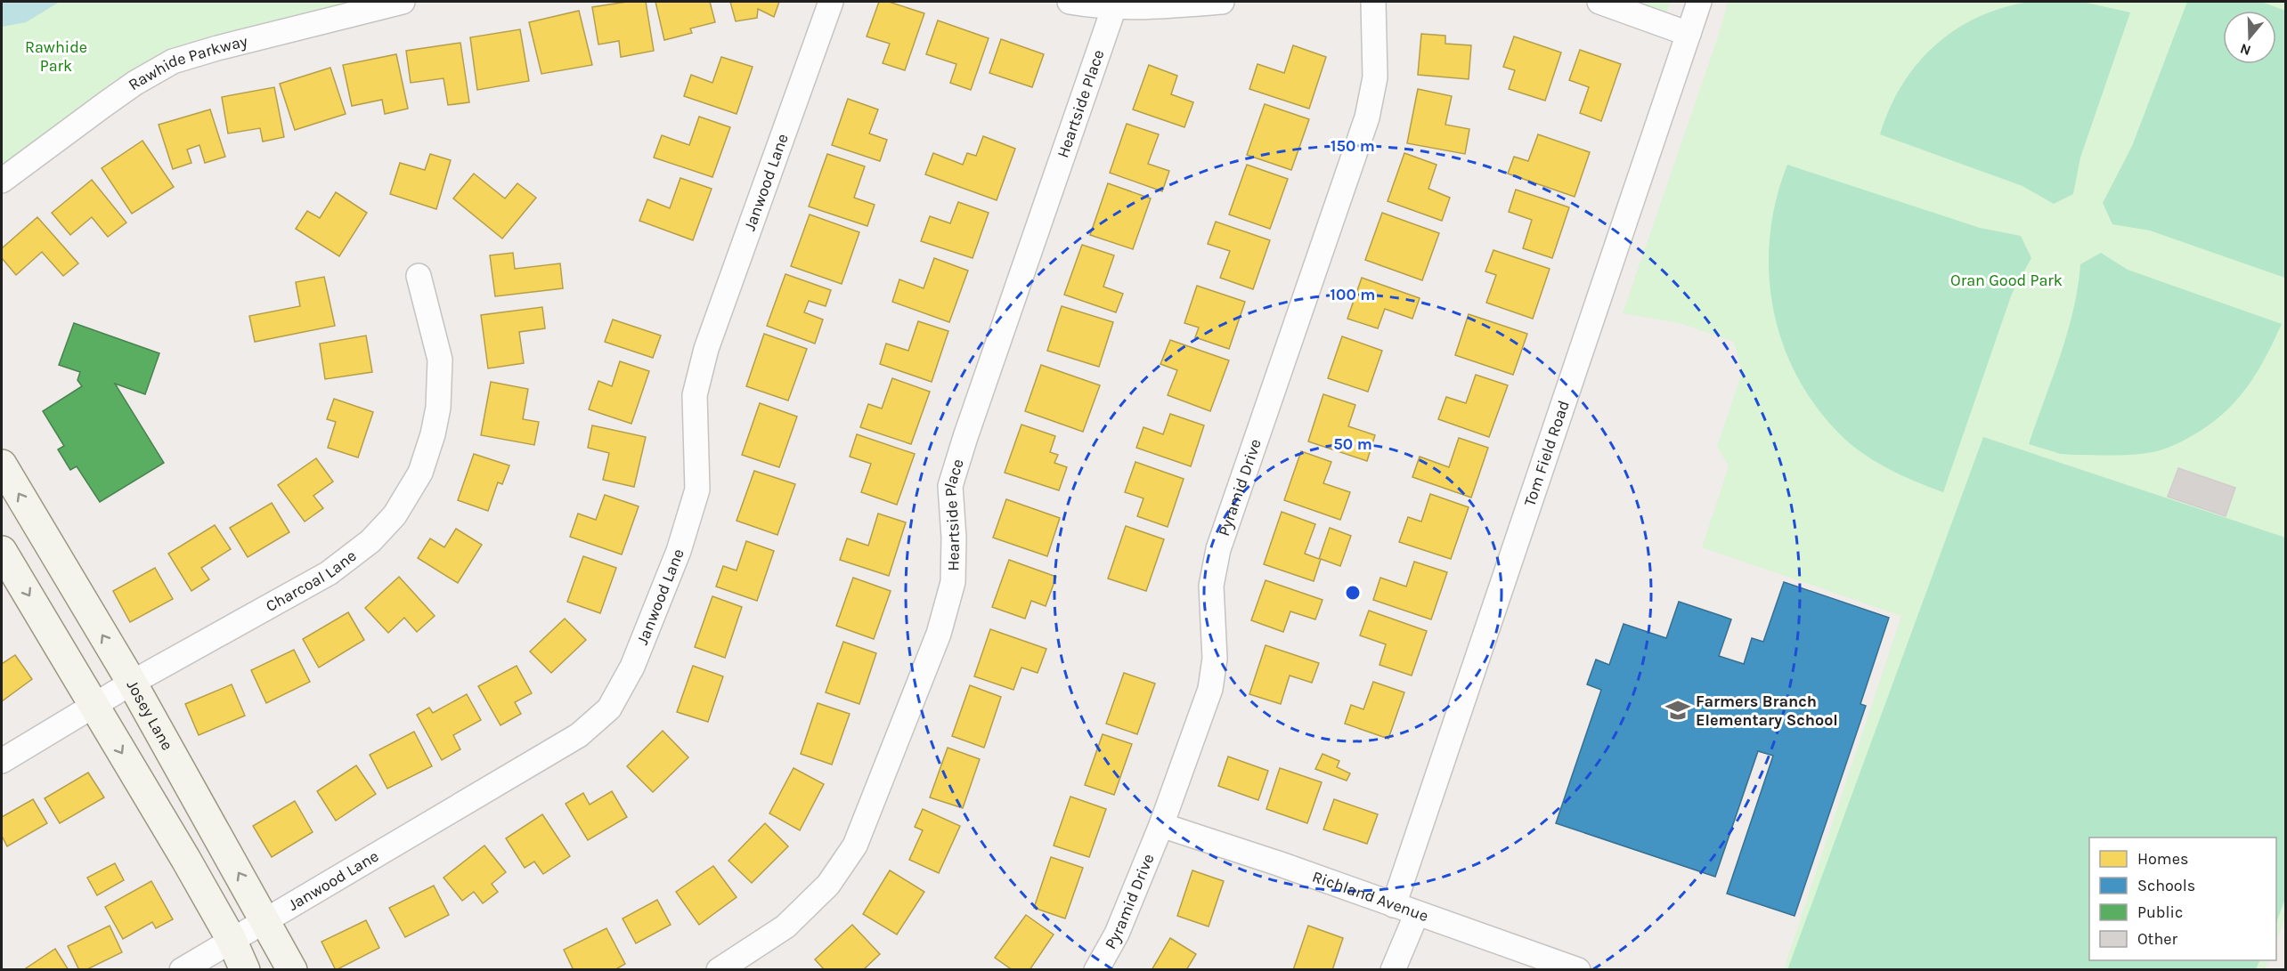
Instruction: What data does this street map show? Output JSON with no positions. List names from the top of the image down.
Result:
{
  "streets": {
    "main road": ["Josey Lane"],
    "street": [
      "Rawhide Parkway",
      "Heartside Place",
      "Janwood Lane",
      "Tom Field Road",
      "Pyramid Drive",
      "Charcoal Lane",
      "Richland Avenue"
    ]
  },
  "crossings": [
    ["Janwood Lane", "Josey Lane"],
    ["Tom Field Road", "Richland Avenue"],
    ["Pyramid Drive", "Richland Avenue"],
    ["Charcoal Lane", "Josey Lane"]
  ],
  "parks": ["Rawhide Park", "Oran Good Park"],
  "places": {
    "school or university": ["Farmers Branch Elementary School"]
  },
  "legend": [
    "Homes",
    "Schools",
    "Public",
    "Other"
  ],
  "north": "bottom",
  "rings": ["150 m", "100 m", "50 m"]
}
